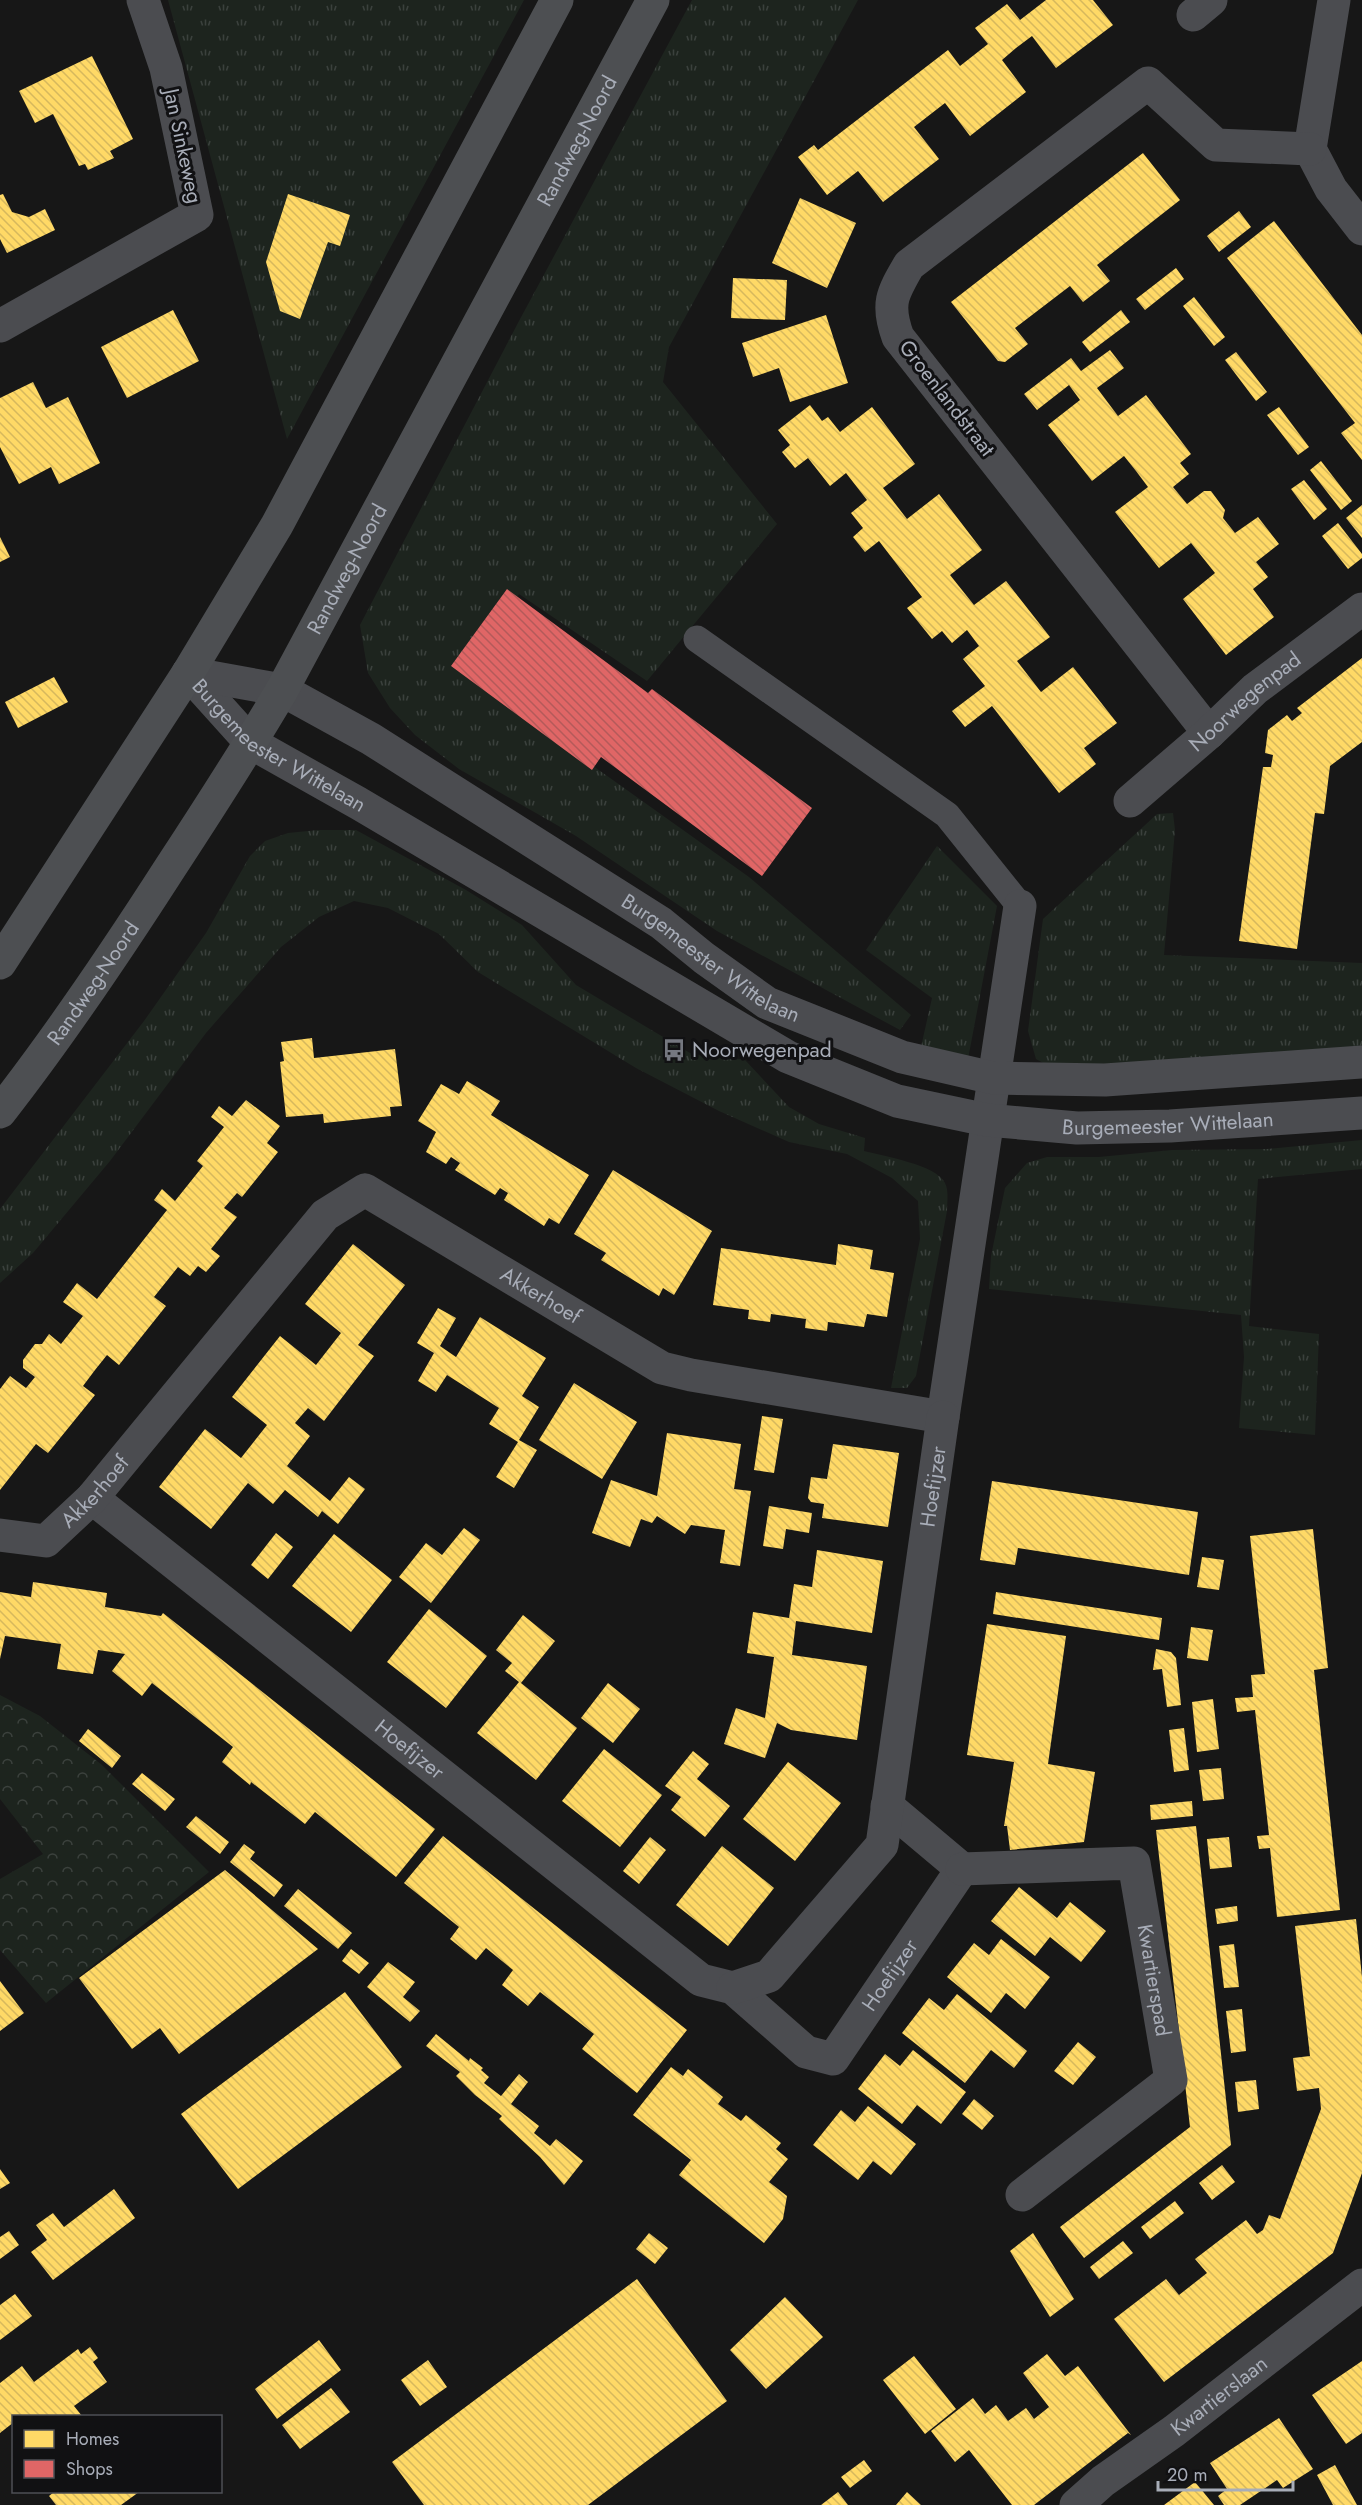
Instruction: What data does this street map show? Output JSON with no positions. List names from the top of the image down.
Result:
{
  "streets": {
    "main road": ["Randweg-Noord"],
    "street": [
      "Jan Sinkeweg",
      "Groenlandstraat",
      "Noorwegenpad",
      "Burgemeester Wittelaan",
      "Akkerhoef",
      "Hoefijzer",
      "Kwartierspad",
      "Kwartierslaan"
    ]
  },
  "crossings": [
    ["Randweg-Noord", "Burgemeester Wittelaan"],
    ["Groenlandstraat", "Noorwegenpad"],
    ["Akkerhoef", "Hoefijzer"],
    ["Hoefijzer", "Kwartierspad"]
  ],
  "places": {
    "bus stop": ["Noorwegenpad"]
  },
  "legend": ["Homes", "Shops"],
  "scale_bar": "20 m"
}
